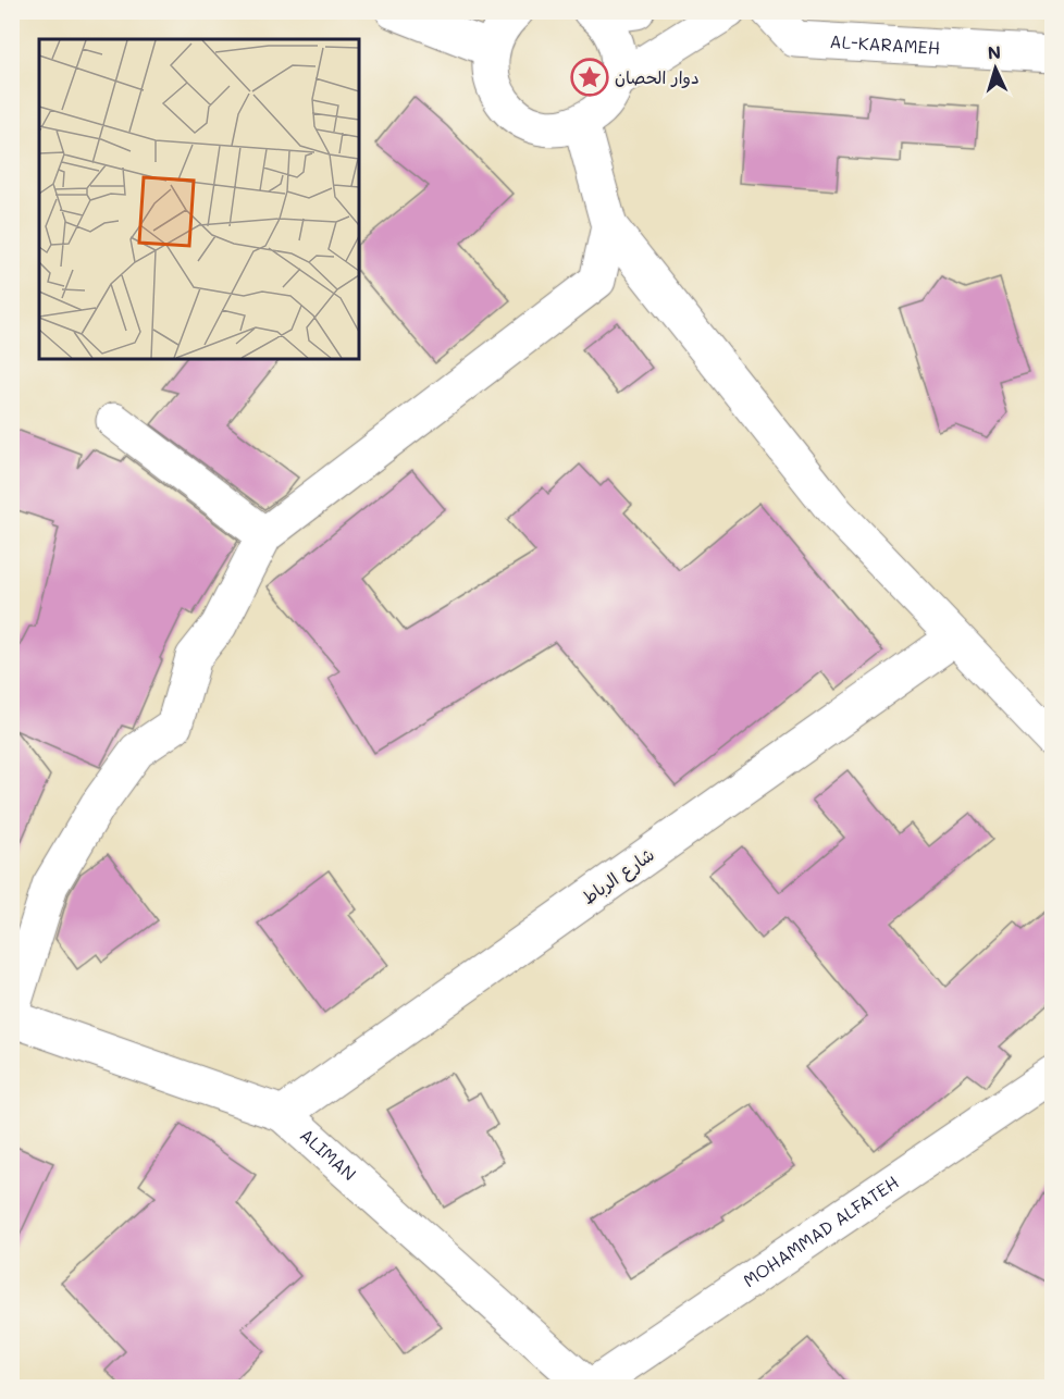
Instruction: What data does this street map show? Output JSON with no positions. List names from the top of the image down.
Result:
{
  "streets": {
    "street": [
      "AL-KARAMEH",
      "شارع الرباط",
      "ALIMAN",
      "MOHAMMAD ALFATEH"
    ]
  },
  "crossings": [
    ["شارع الرباط", "ALIMAN"],
    ["ALIMAN", "MOHAMMAD ALFATEH"]
  ],
  "places": {
    "place": ["دوار الحصان"]
  },
  "north": "top"
}
